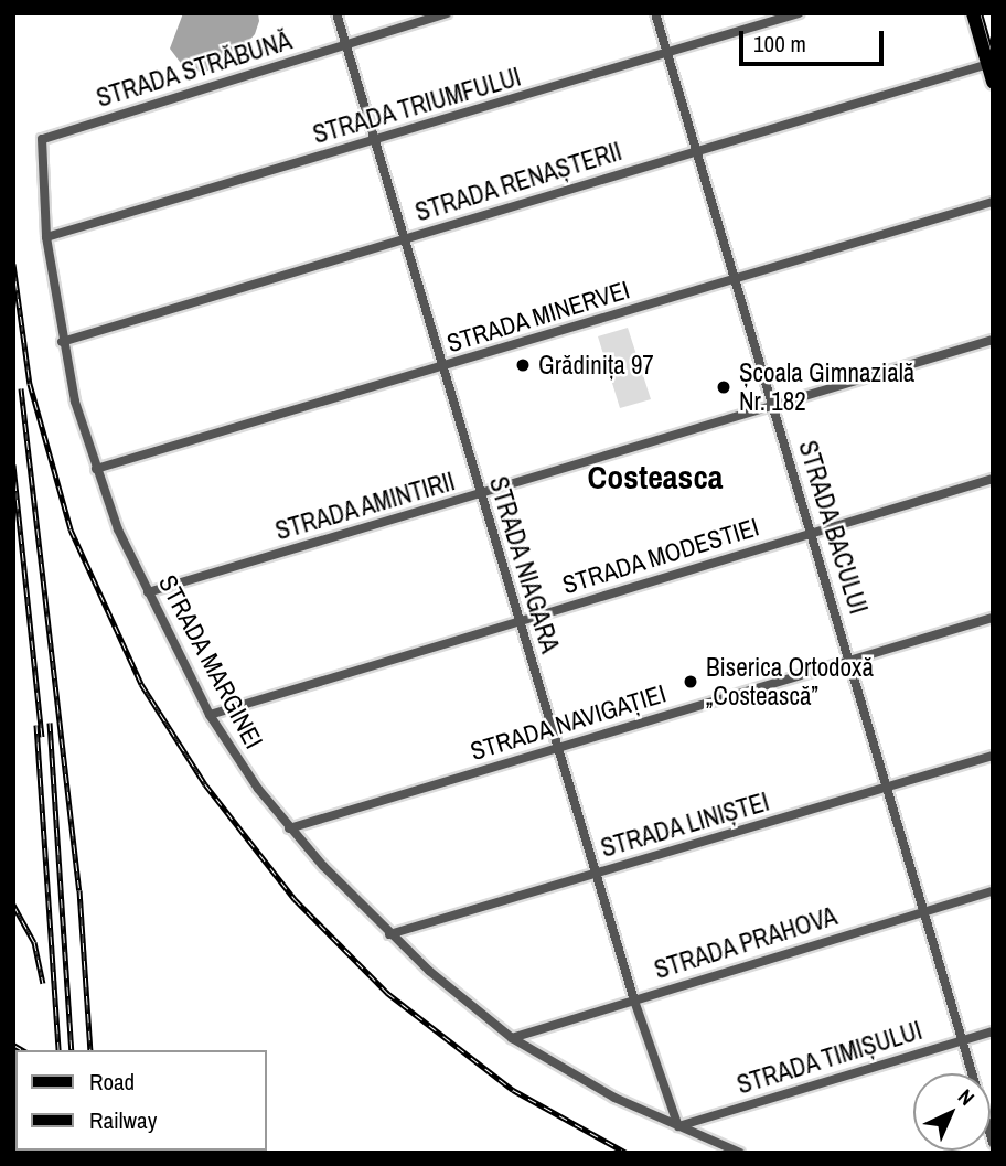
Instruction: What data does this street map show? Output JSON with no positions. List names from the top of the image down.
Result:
{
  "streets": {
    "street": [
      "STRADA STRĂBUNĂ",
      "STRADA TRIUMFULUI",
      "STRADA RENAȘTERII",
      "STRADA MINERVEI",
      "STRADA AMINTIRII",
      "STRADA BACULUI",
      "STRADA MODESTIEI",
      "STRADA NIAGARA",
      "STRADA MARGINEI",
      "STRADA NAVIGAȚIEI",
      "STRADA LINIȘTEI",
      "STRADA PRAHOVA",
      "STRADA TIMIȘULUI"
    ]
  },
  "crossings": [
    ["STRADA STRĂBUNĂ", "STRADA NIAGARA"],
    ["STRADA STRĂBUNĂ", "STRADA MARGINEI"],
    ["STRADA TRIUMFULUI", "STRADA BACULUI"],
    ["STRADA TRIUMFULUI", "STRADA NIAGARA"],
    ["STRADA TRIUMFULUI", "STRADA MARGINEI"],
    ["STRADA RENAȘTERII", "STRADA BACULUI"],
    ["STRADA RENAȘTERII", "STRADA NIAGARA"],
    ["STRADA RENAȘTERII", "STRADA MARGINEI"],
    ["STRADA MINERVEI", "STRADA BACULUI"],
    ["STRADA MINERVEI", "STRADA NIAGARA"],
    ["STRADA MINERVEI", "STRADA MARGINEI"],
    ["STRADA AMINTIRII", "STRADA BACULUI"],
    ["STRADA AMINTIRII", "STRADA NIAGARA"],
    ["STRADA AMINTIRII", "STRADA MARGINEI"],
    ["STRADA BACULUI", "STRADA MODESTIEI"],
    ["STRADA BACULUI", "STRADA NAVIGAȚIEI"],
    ["STRADA BACULUI", "STRADA LINIȘTEI"],
    ["STRADA BACULUI", "STRADA PRAHOVA"],
    ["STRADA BACULUI", "STRADA TIMIȘULUI"],
    ["STRADA MODESTIEI", "STRADA NIAGARA"],
    ["STRADA MODESTIEI", "STRADA MARGINEI"],
    ["STRADA NIAGARA", "STRADA MARGINEI"],
    ["STRADA NIAGARA", "STRADA NAVIGAȚIEI"],
    ["STRADA NIAGARA", "STRADA LINIȘTEI"],
    ["STRADA NIAGARA", "STRADA PRAHOVA"],
    ["STRADA NIAGARA", "STRADA TIMIȘULUI"],
    ["STRADA MARGINEI", "STRADA NAVIGAȚIEI"],
    ["STRADA MARGINEI", "STRADA LINIȘTEI"],
    ["STRADA MARGINEI", "STRADA PRAHOVA"],
    ["STRADA MARGINEI", "STRADA TIMIȘULUI"]
  ],
  "districts": ["Costeasca"],
  "places": ["Grădinița 97", "Școala Gimnazială Nr. 182", "Biserica Ortodoxă „Costească”"],
  "legend": ["Road", "Railway"],
  "scale_bar": "100 m",
  "north": "top right"
}
